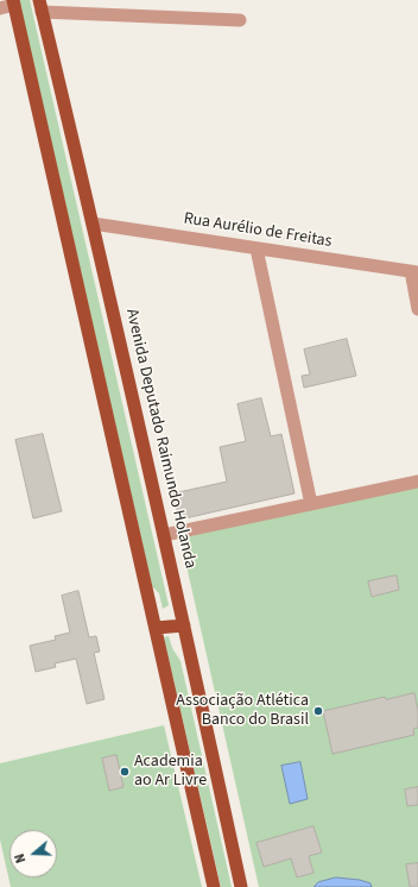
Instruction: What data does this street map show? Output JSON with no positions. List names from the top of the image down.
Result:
{
  "streets": {
    "main road": ["Avenida Deputado Raimundo Holanda"],
    "street": ["Rua Aurélio de Freitas"]
  },
  "crossings": [
    ["Rua Aurélio de Freitas", "Avenida Deputado Raimundo Holanda"]
  ],
  "places": ["Associação Atlética Banco do Brasil", "Academia ao Ar Livre"],
  "north": "left"
}
